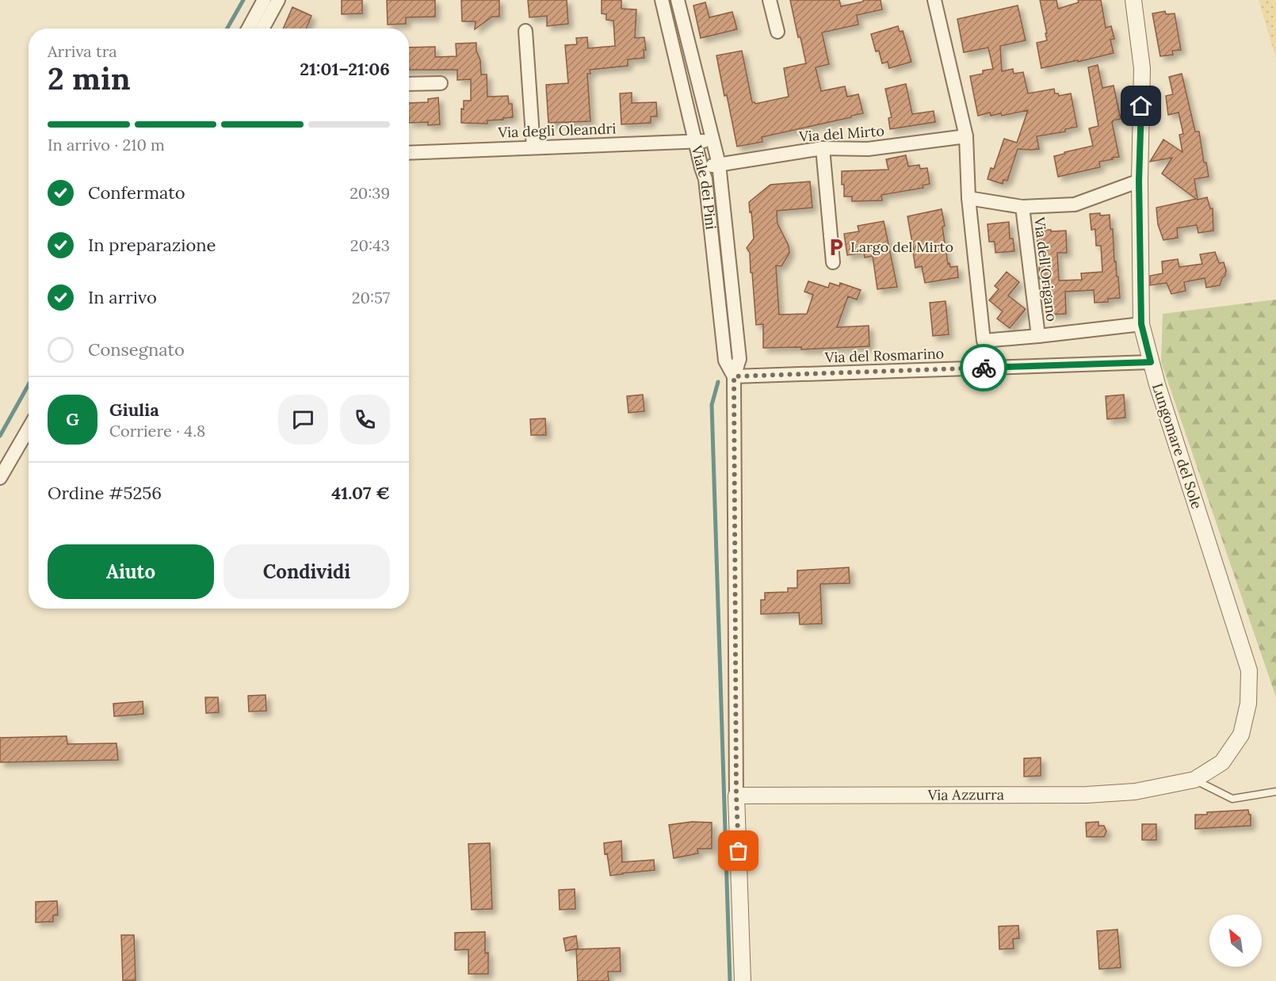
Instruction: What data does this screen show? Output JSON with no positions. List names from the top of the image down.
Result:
{
  "streets": {
    "street": [
      "Via degli Oleandri",
      "Via del Mirto",
      "Viale dei Pini",
      "Via dell'Origano",
      "Via del Rosmarino",
      "Lungomare del Sole",
      "Via Azzurra"
    ]
  },
  "crossings": [
    ["Via degli Oleandri", "Viale dei Pini"],
    ["Via del Mirto", "Viale dei Pini"],
    ["Viale dei Pini", "Via del Rosmarino"],
    ["Viale dei Pini", "Via Azzurra"],
    ["Via del Rosmarino", "Lungomare del Sole"],
    ["Lungomare del Sole", "Via Azzurra"]
  ],
  "places": {
    "parking": ["Largo del Mirto"]
  },
  "north": "top left",
  "page": {
    "heading": ["2 min", "Arriva tra", "21:01–21:06"],
    "panel": [
      "Giulia",
      "Corriere · 4.8",
      "Ordine #5256",
      "41.07 €"
    ],
    "bar": "In arrivo · 210 m",
    "list": [
      ["Confermato", "20:39"],
      ["In preparazione", "20:43"],
      ["In arrivo", "20:57"],
      "Consegnato"
    ],
    "round": "G",
    "buttons": ["Aiuto", "Condividi"]
  }
}
